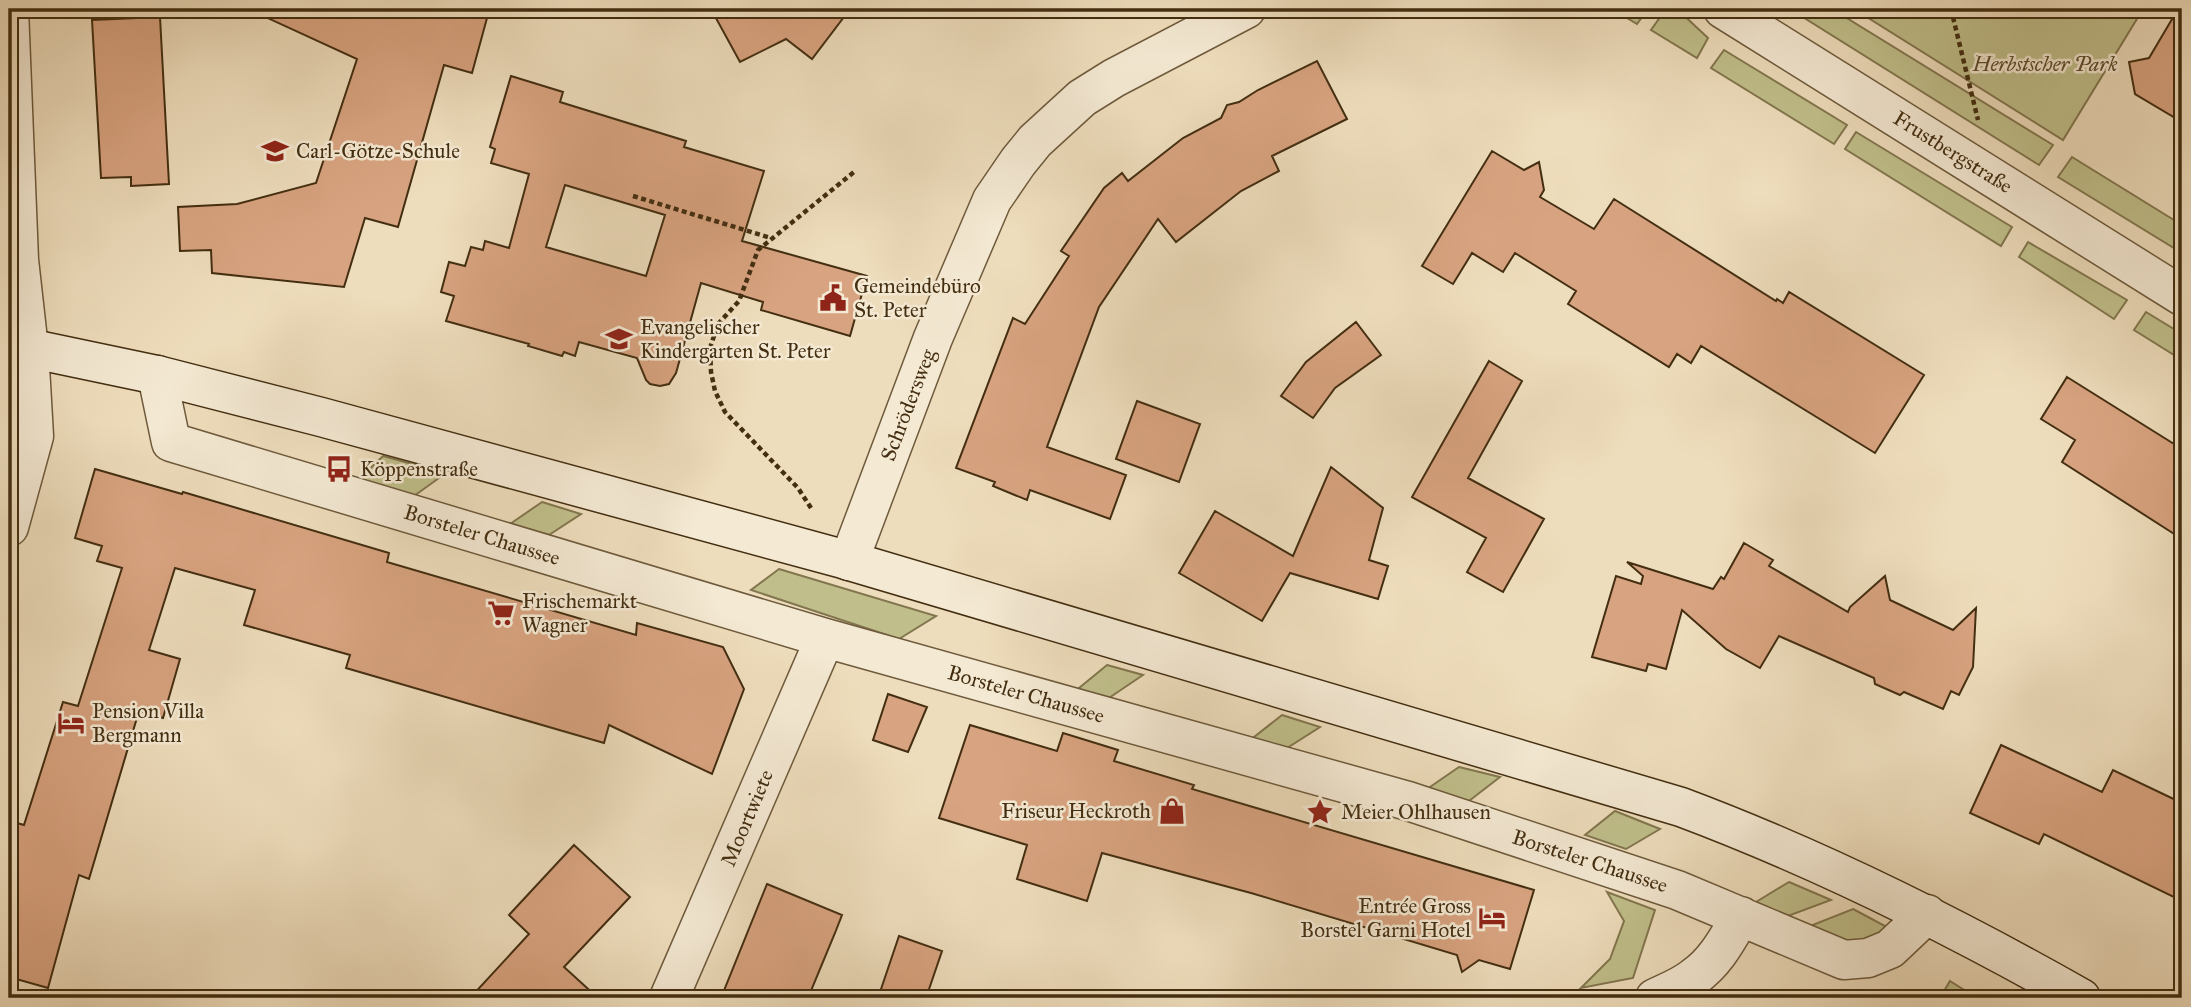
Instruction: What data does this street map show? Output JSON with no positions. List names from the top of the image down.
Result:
{
  "streets": {
    "street": [
      "Frustbergstraße",
      "Schrödersweg",
      "Borsteler Chaussee",
      "Moortwiete"
    ]
  },
  "crossings": [
    ["Borsteler Chaussee", "Moortwiete"]
  ],
  "parks": ["Herbstscher Park"],
  "places": {
    "school or university": ["Carl-Götze-Schule", "Evangelischer Kindergarten St. Peter"],
    "public building": ["Gemeindebüro St. Peter"],
    "bus stop": ["Köppenstraße"],
    "supermarket": ["Frischemarkt Wagner"],
    "hotel": ["Pension Villa Bergmann", "Entrée Gross Borstel Garni Hotel"],
    "shop": ["Friseur Heckroth"],
    "place": ["Meier Ohlhausen"]
  }
}
